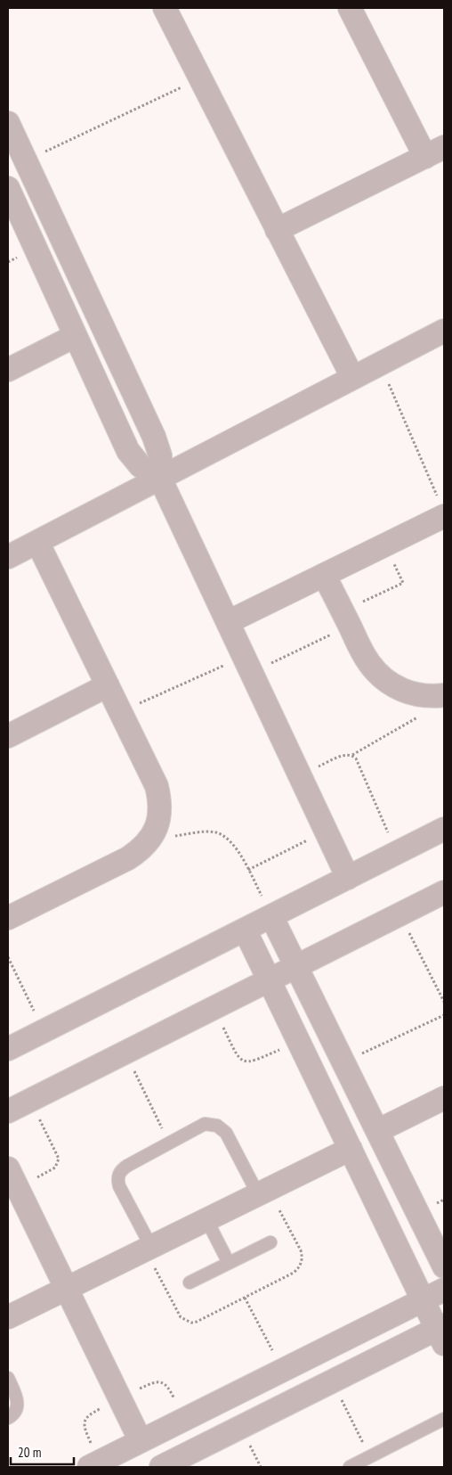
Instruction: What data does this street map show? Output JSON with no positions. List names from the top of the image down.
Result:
{
  "scale_bar": "20 m"
}
